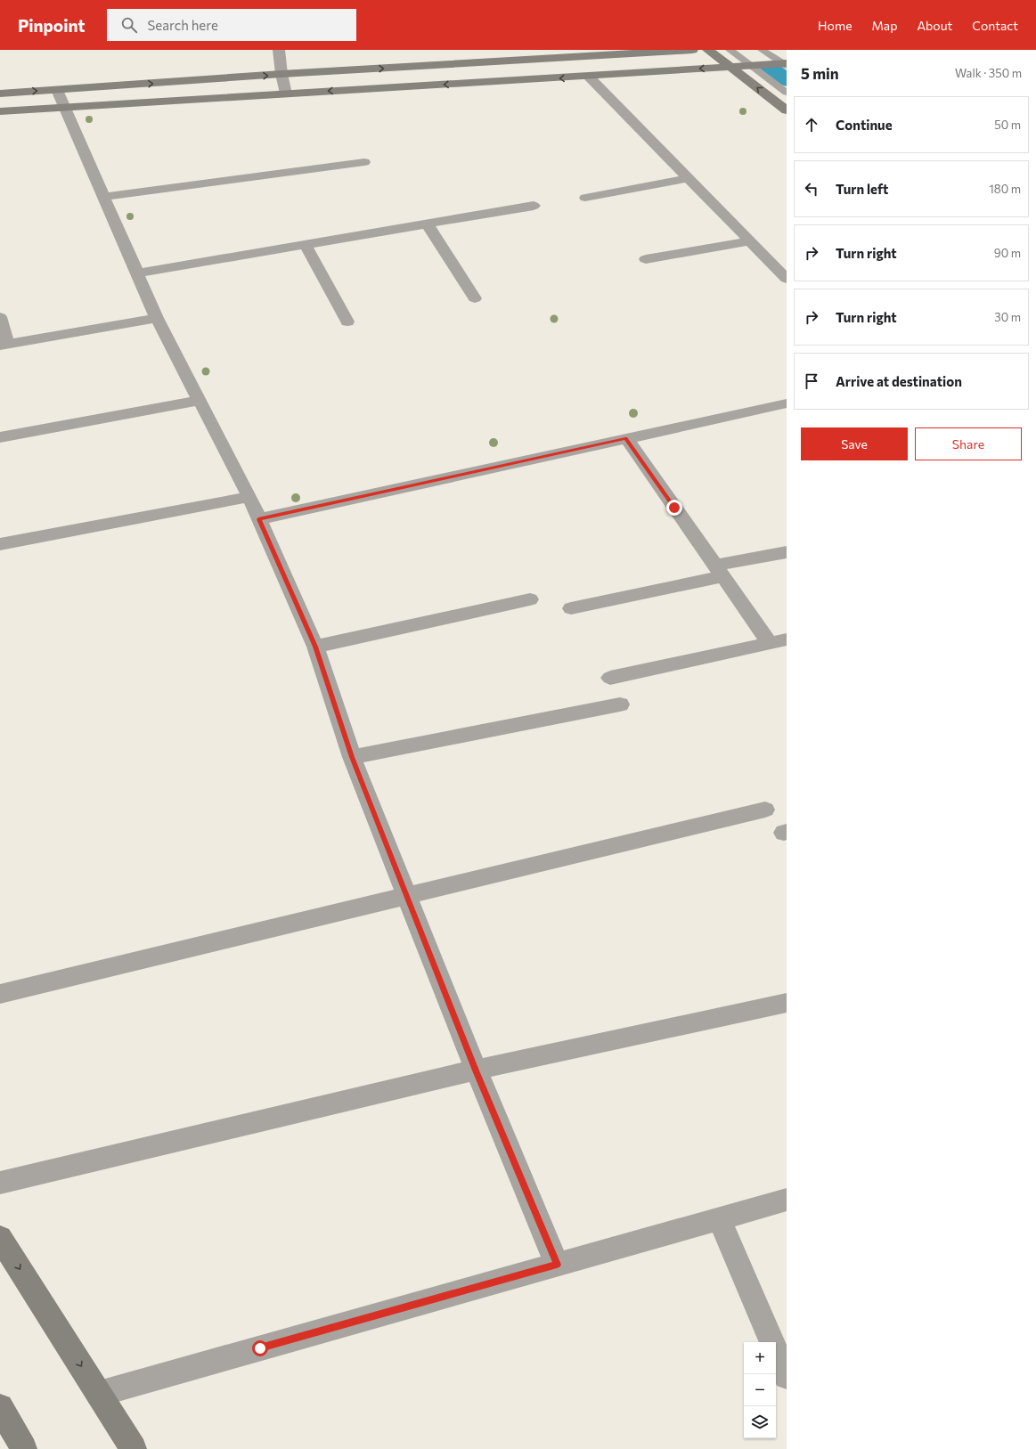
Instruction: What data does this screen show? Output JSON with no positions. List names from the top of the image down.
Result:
{
  "page": {
    "header": "Pinpoint",
    "search": "Search here",
    "nav": [
      "Home",
      "Map",
      "About",
      "Contact"
    ],
    "heading": ["5 min", "Walk · 350 m"],
    "list": [
      ["Continue", "50 m"],
      ["Turn left", "180 m"],
      ["Turn right", "90 m"],
      ["Turn right", "30 m"],
      "Arrive at destination"
    ],
    "buttons": ["Save", "Share"],
    "map_buttons": ["+", "−"]
  }
}
